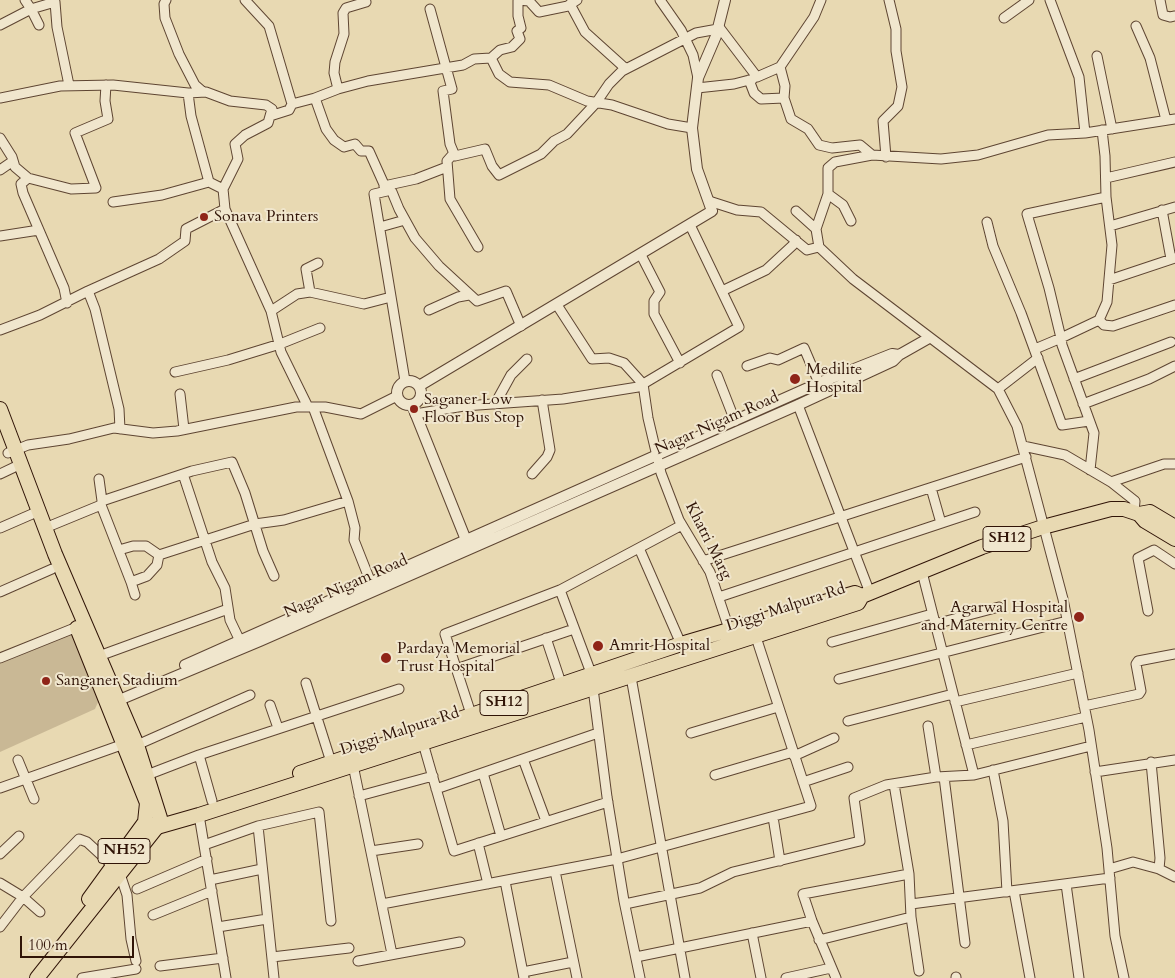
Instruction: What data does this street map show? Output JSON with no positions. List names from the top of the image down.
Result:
{
  "streets": {
    "main road": ["SH12", "Diggi Malpura Rd", "NH52"],
    "street": ["Nagar Nigam Road", "Khatri Marg"]
  },
  "crossings": [
    ["Nagar Nigam Road", "Khatri Marg"],
    ["Nagar Nigam Road", "NH52"],
    ["Khatri Marg", "Diggi Malpura Rd"],
    ["Diggi Malpura Rd", "NH52"]
  ],
  "places": [
    "Sonava Printers",
    "Medilite Hospital",
    "Saganer Low Floor Bus Stop",
    "Agarwal Hospital and Maternity Centre",
    "Amrit Hospital",
    "Pardaya Memorial Trust Hospital",
    "Sanganer Stadium"
  ],
  "scale_bar": "100 m"
}
